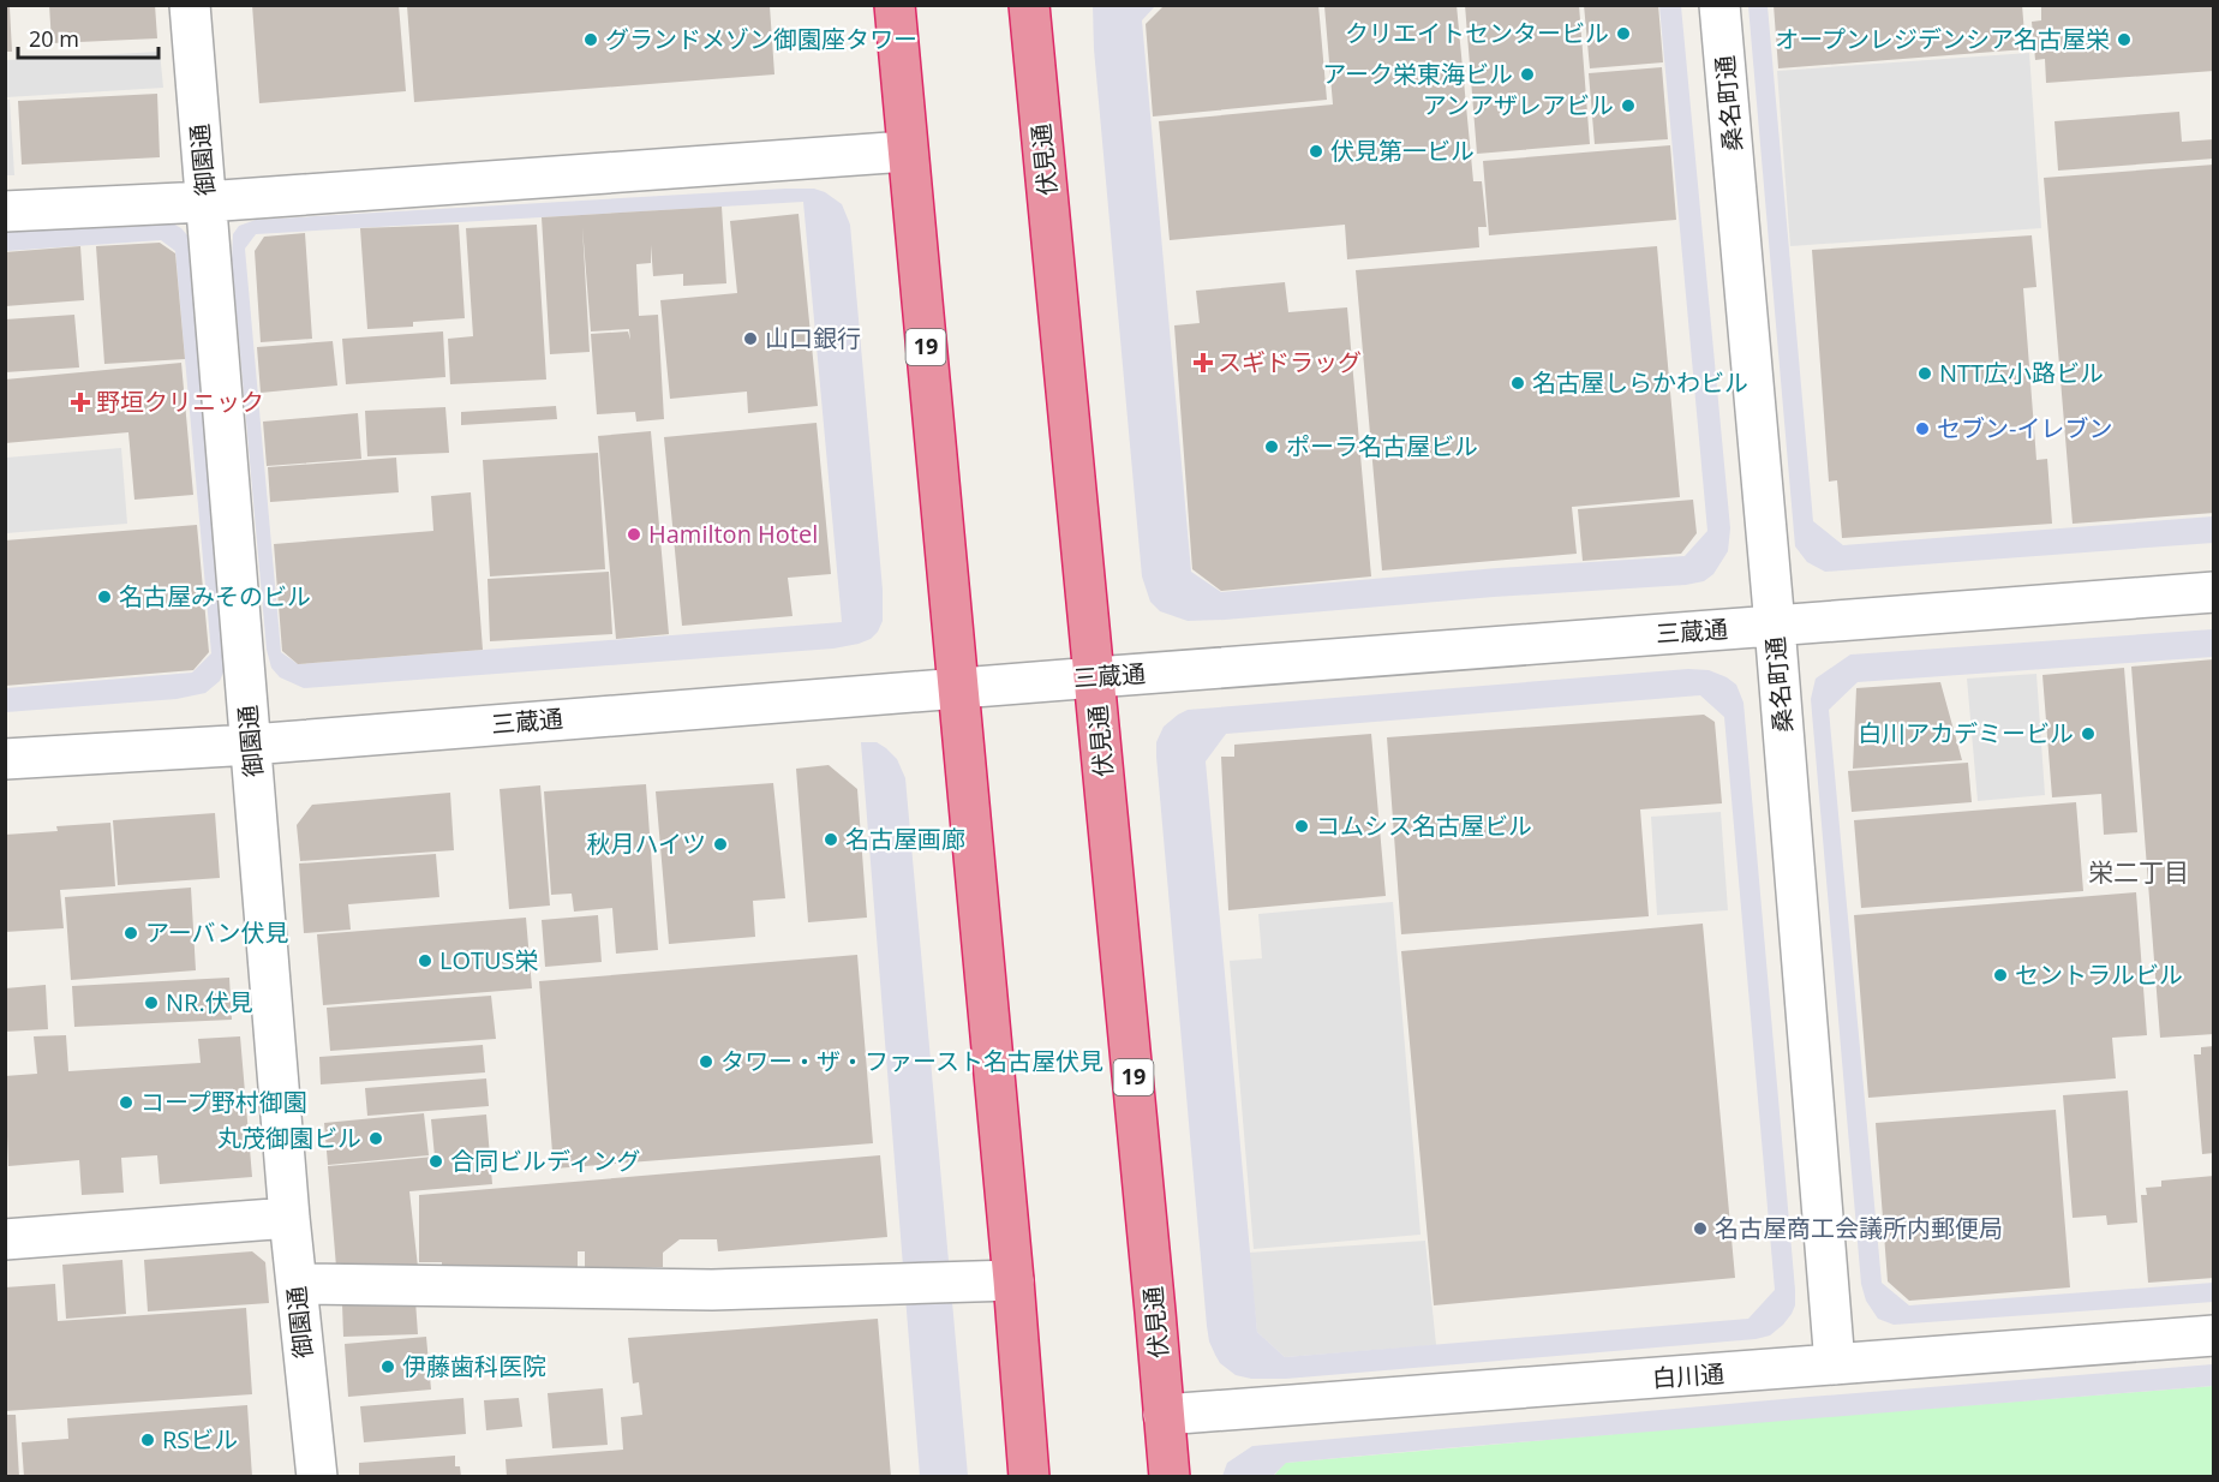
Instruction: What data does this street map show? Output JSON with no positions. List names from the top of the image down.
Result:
{
  "streets": {
    "highway": ["伏見通", "19"],
    "street": [
      "桑名町通",
      "御園通",
      "三蔵通",
      "白川通"
    ]
  },
  "crossings": [
    ["桑名町通", "三蔵通"],
    ["桑名町通", "白川通"],
    ["御園通", "三蔵通"],
    ["伏見通", "三蔵通"],
    ["伏見通", "白川通"],
    ["19", "三蔵通"]
  ],
  "districts": ["栄二丁目"],
  "places": {
    "other": [
      "クリエイトセンタービル",
      "グランドメゾン御園座タワー",
      "オープンレジデンシア名古屋栄",
      "アーク栄東海ビル",
      "アンアザレアビル",
      "伏見第一ビル",
      "山口銀行",
      "NTT広小路ビル",
      "名古屋しらかわビル",
      "セブン-イレブン",
      "ポーラ名古屋ビル",
      "Hamilton Hotel",
      "名古屋みそのビル",
      "白川アカデミービル",
      "コムシス名古屋ビル",
      "名古屋画廊",
      "秋月ハイツ",
      "アーバン伏見",
      "LOTUS栄",
      "セントラルビル",
      "NR.伏見",
      "タワー・ザ・ファースト名古屋伏見",
      "コープ野村御園",
      "丸茂御園ビル",
      "合同ビルディング",
      "名古屋商工会議所内郵便局",
      "伊藤歯科医院",
      "RSビル"
    ],
    "health": ["スギドラッグ", "野垣クリニック"]
  },
  "scale_bar": "20 m"
}
